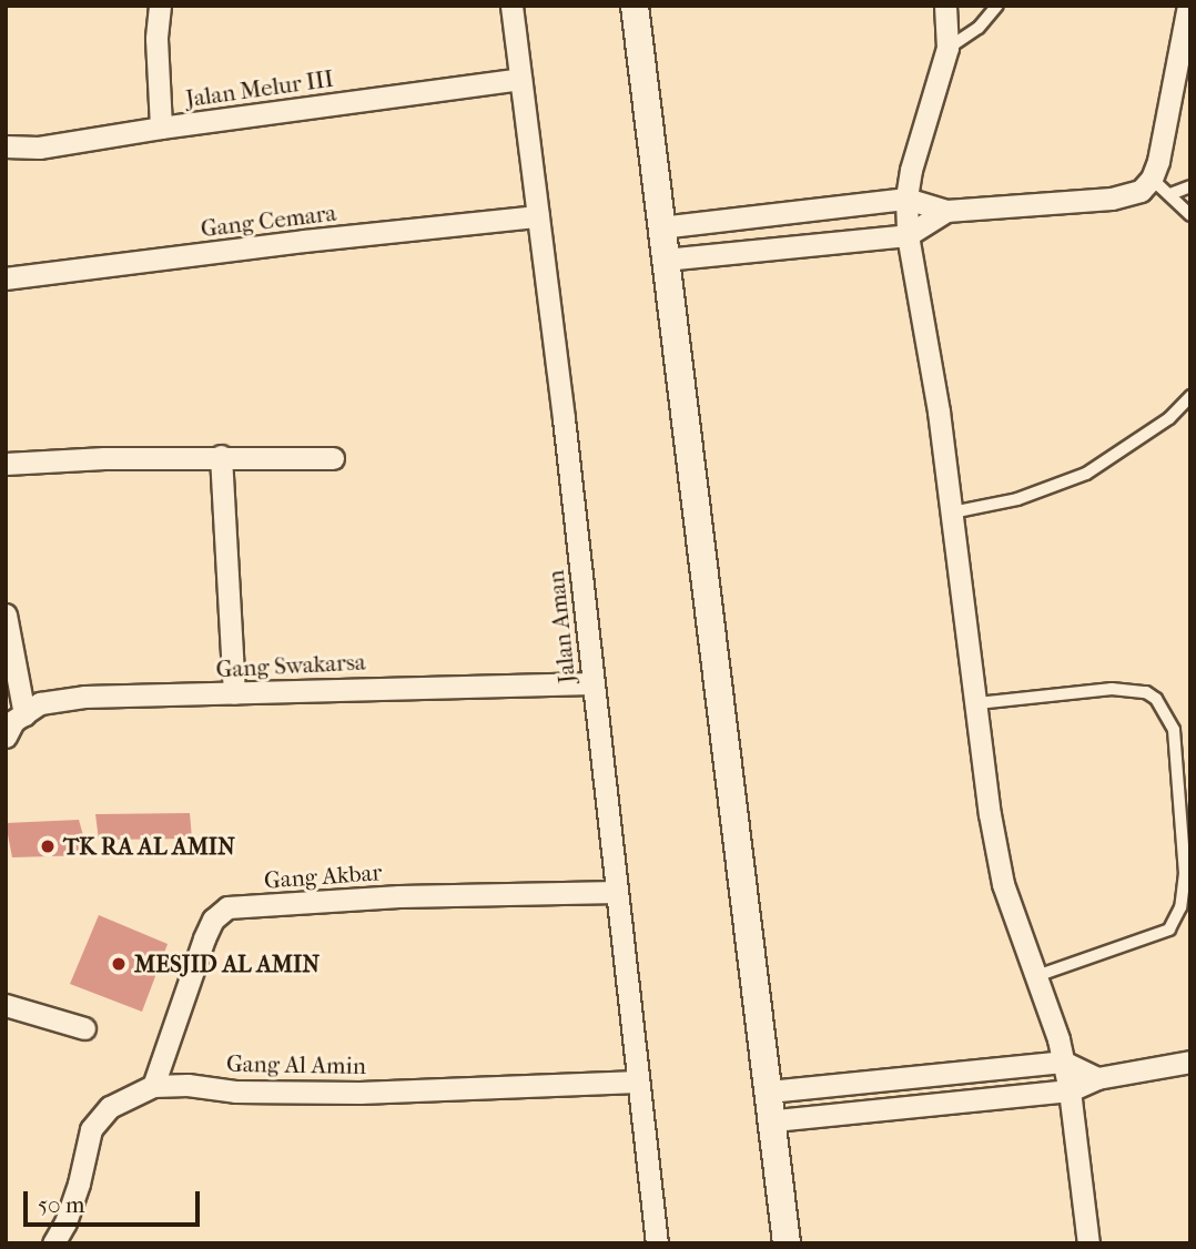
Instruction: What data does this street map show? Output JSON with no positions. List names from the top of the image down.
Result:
{
  "streets": {
    "street": [
      "Jalan Melur III",
      "Gang Cemara",
      "Jalan Aman",
      "Gang Swakarsa",
      "Gang Akbar",
      "Gang Al Amin"
    ]
  },
  "crossings": [
    ["Jalan Melur III", "Jalan Aman"],
    ["Gang Cemara", "Jalan Aman"],
    ["Jalan Aman", "Gang Swakarsa"],
    ["Jalan Aman", "Gang Akbar"],
    ["Jalan Aman", "Gang Al Amin"],
    ["Gang Akbar", "Gang Al Amin"]
  ],
  "places": ["TK RA AL AMIN", "MESJID AL AMIN"],
  "scale_bar": "50 m"
}
